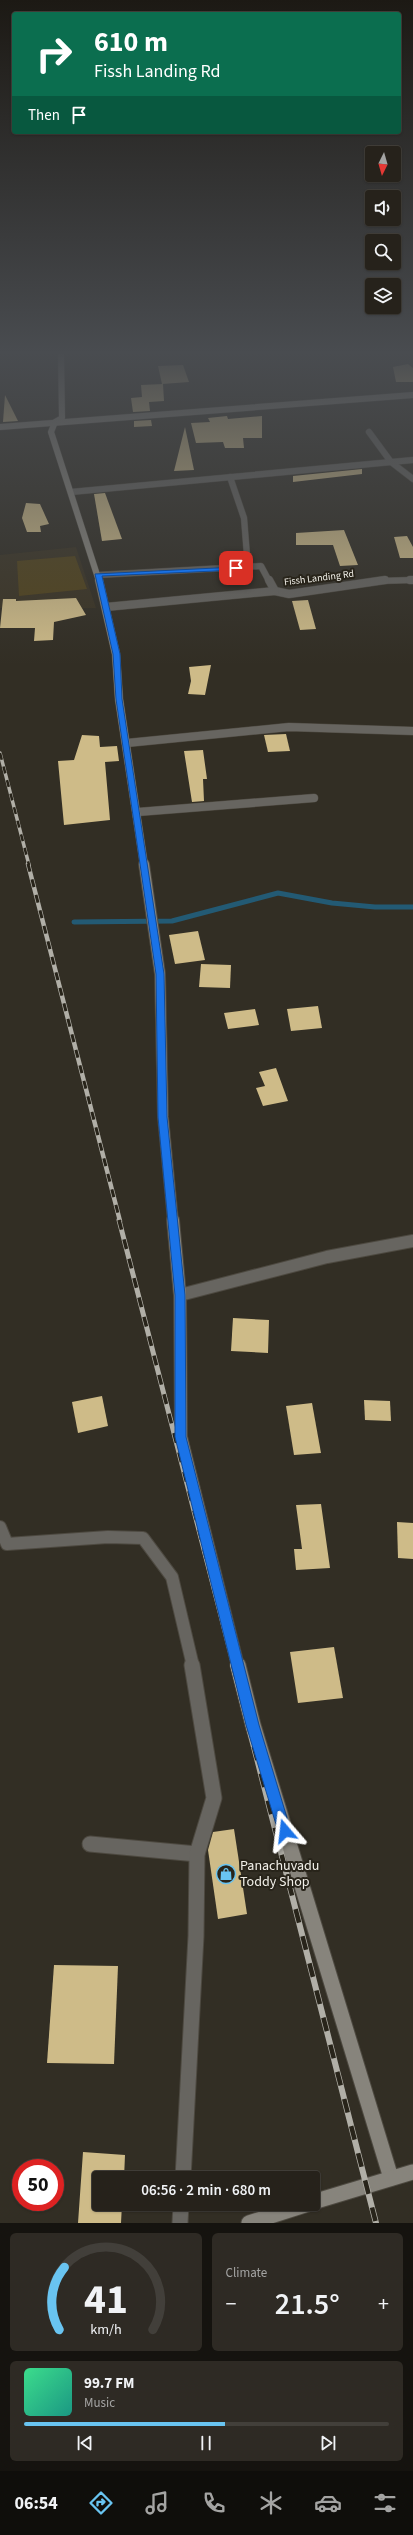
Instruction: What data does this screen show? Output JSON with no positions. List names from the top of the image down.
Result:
{
  "streets": {
    "street": ["Fissh Landing Rd"]
  },
  "places": {
    "shop": ["Panachuvadu Toddy Shop"]
  },
  "north": "bottom",
  "page": {
    "turn": ["610 m", "Fissh Landing Rd"],
    "then": "Then",
    "limit": "50",
    "trip": "06:56 · 2 min · 680 m",
    "tile": "Climate",
    "heat": ["−", "21.5°", "+"],
    "song": ["99.7 FM", "Music"],
    "tabs": "06:54",
    "gauge": ["41", "km/h"]
  }
}
